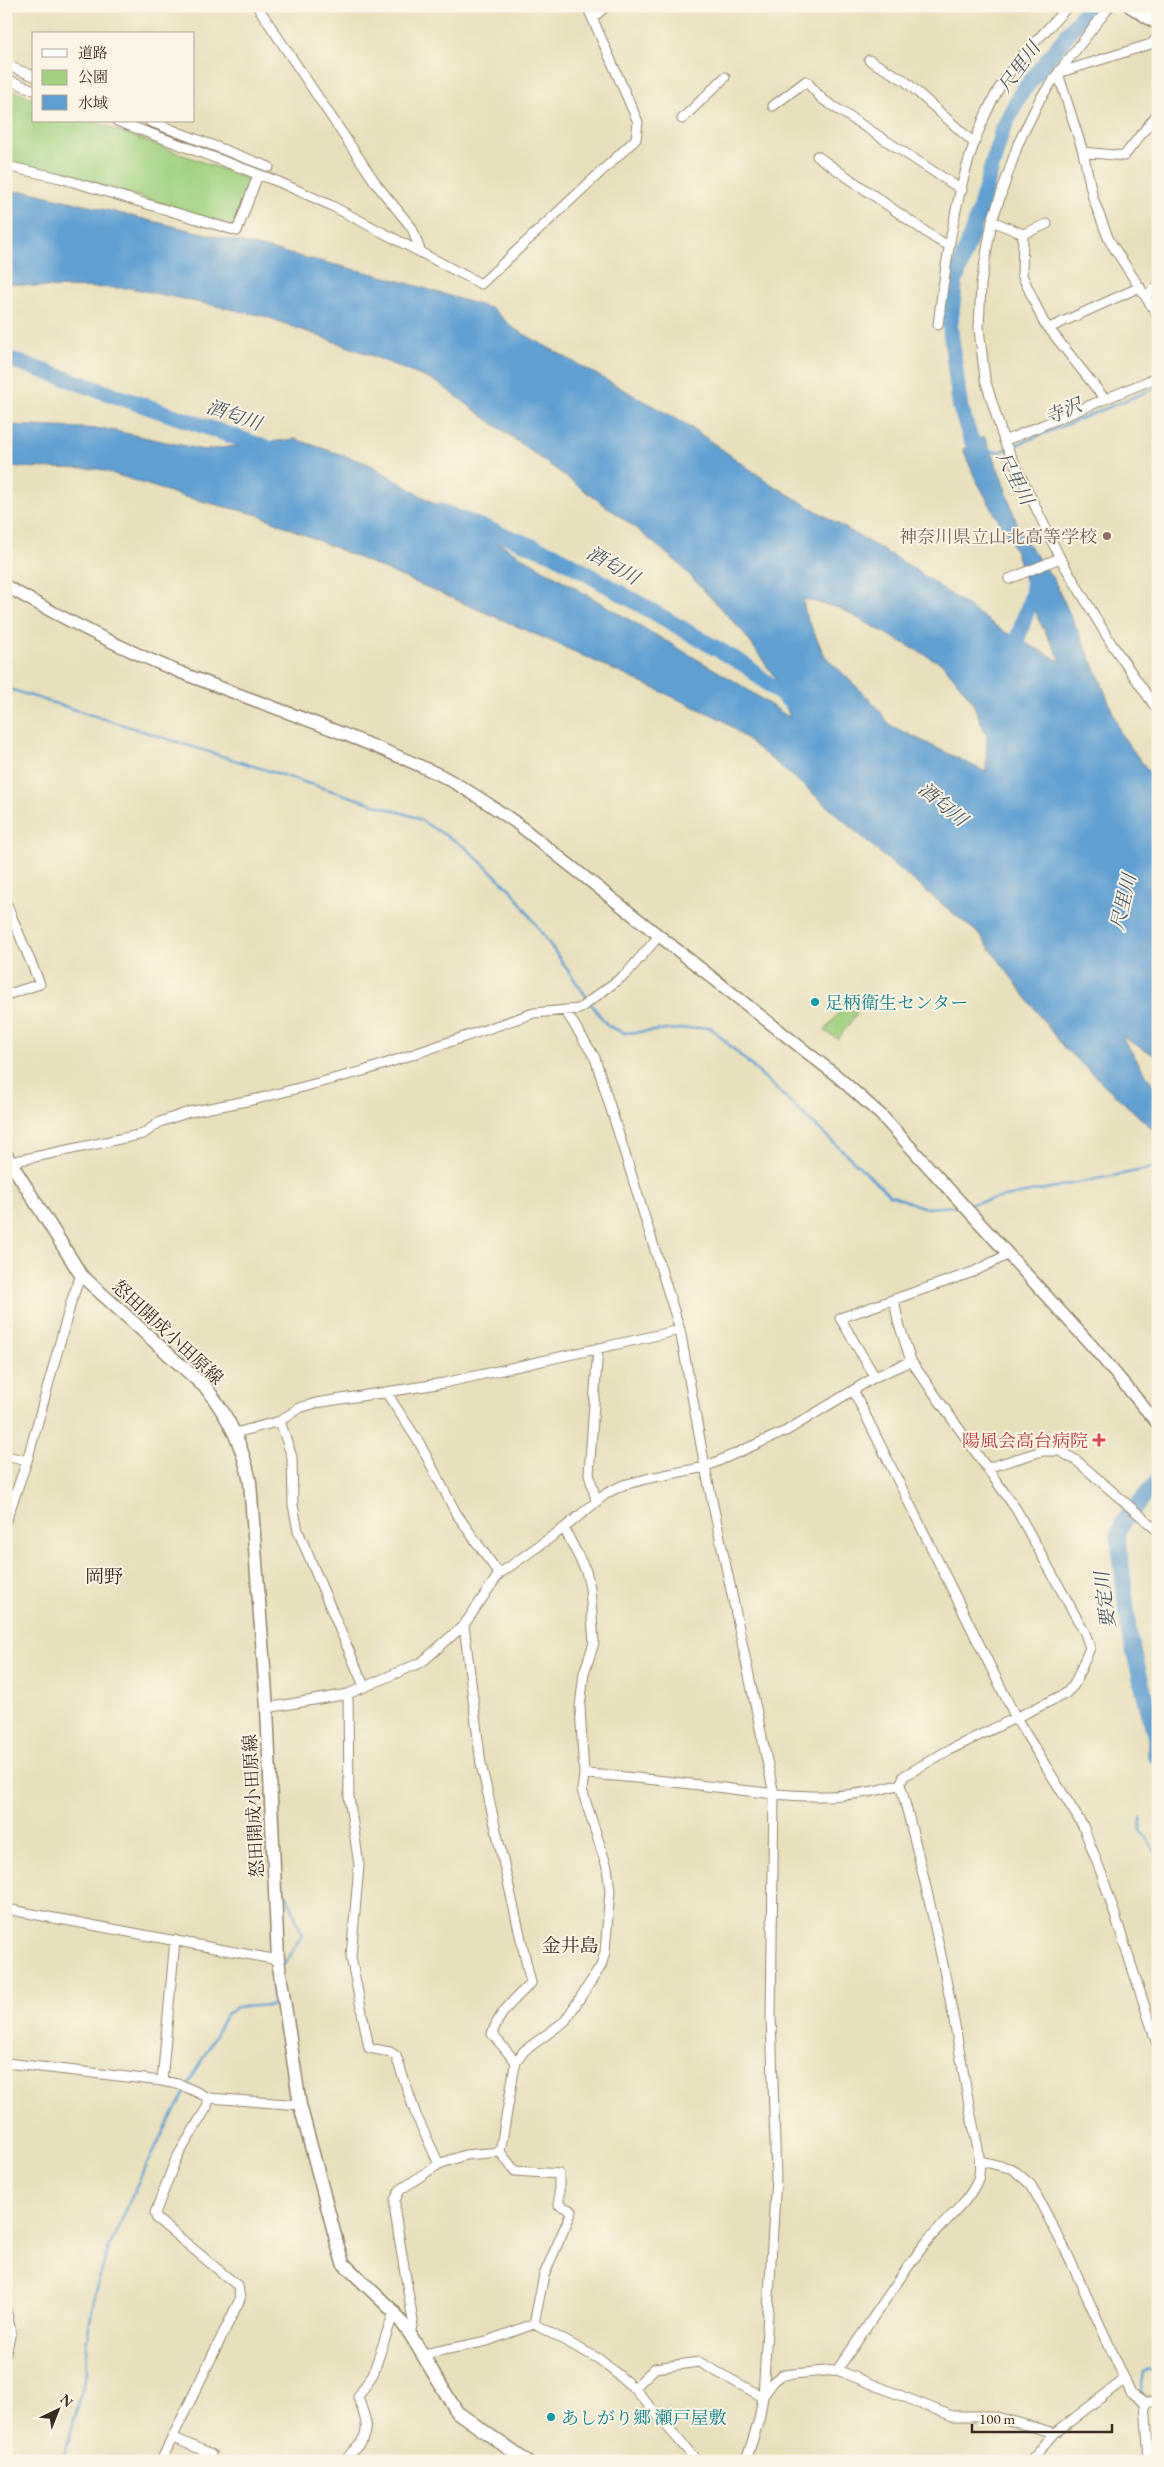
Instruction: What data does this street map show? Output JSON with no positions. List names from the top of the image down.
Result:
{
  "streets": {
    "main road": ["怒田開成小田原線"]
  },
  "districts": ["岡野", "金井島"],
  "water": [
    "尺里川",
    "寺沢",
    "酒匂川",
    "要定川"
  ],
  "places": {
    "other": ["神奈川県立山北高等学校", "足柄衛生センター", "あしがり郷 瀬戸屋敷"],
    "health": ["陽風会高台病院"]
  },
  "legend": ["道路", "公園", "水域"],
  "scale_bar": "100 m",
  "north": "top right"
}
